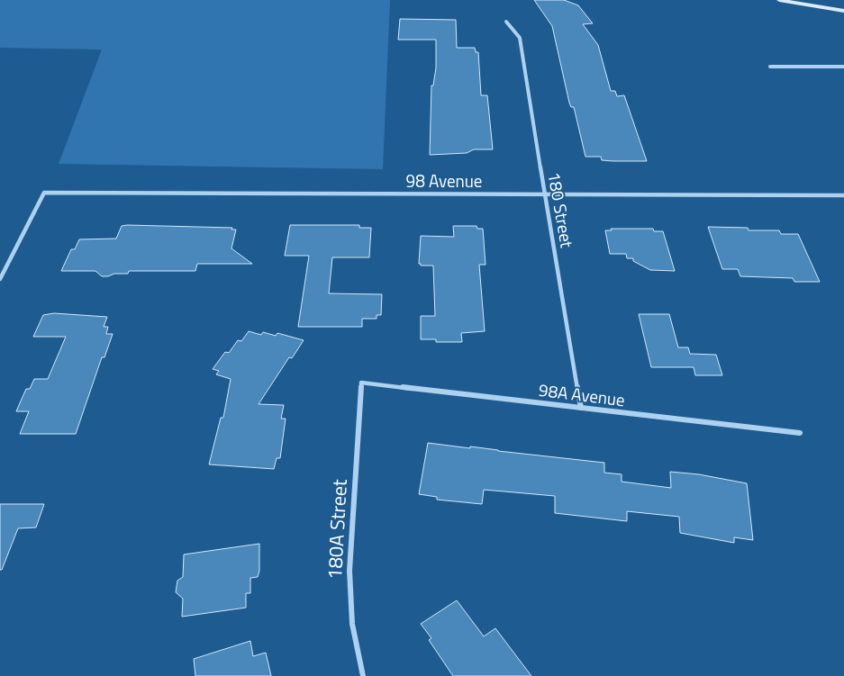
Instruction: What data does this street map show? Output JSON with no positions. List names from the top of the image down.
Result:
{
  "streets": {
    "street": [
      "98 Avenue",
      "180 Street",
      "98A Avenue",
      "180A Street"
    ]
  },
  "crossings": [
    ["98 Avenue", "180 Street"],
    ["180 Street", "98A Avenue"],
    ["98A Avenue", "180A Street"]
  ]
}
